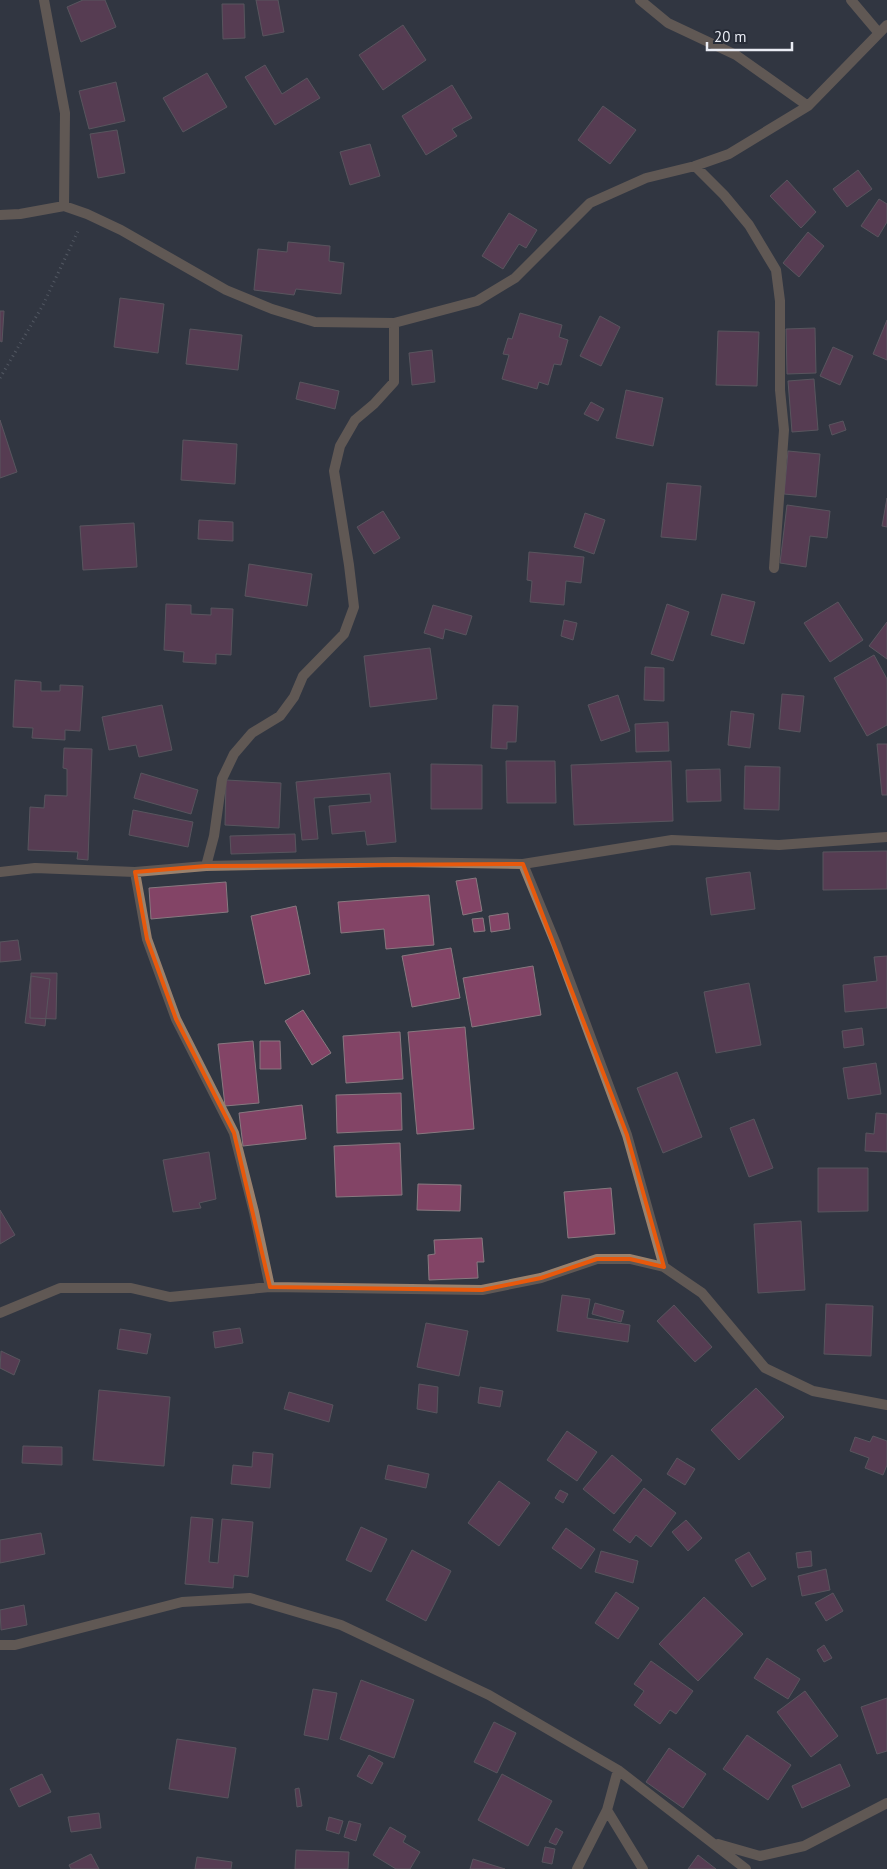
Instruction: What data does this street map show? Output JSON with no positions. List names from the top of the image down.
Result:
{
  "scale_bar": "20 m"
}
